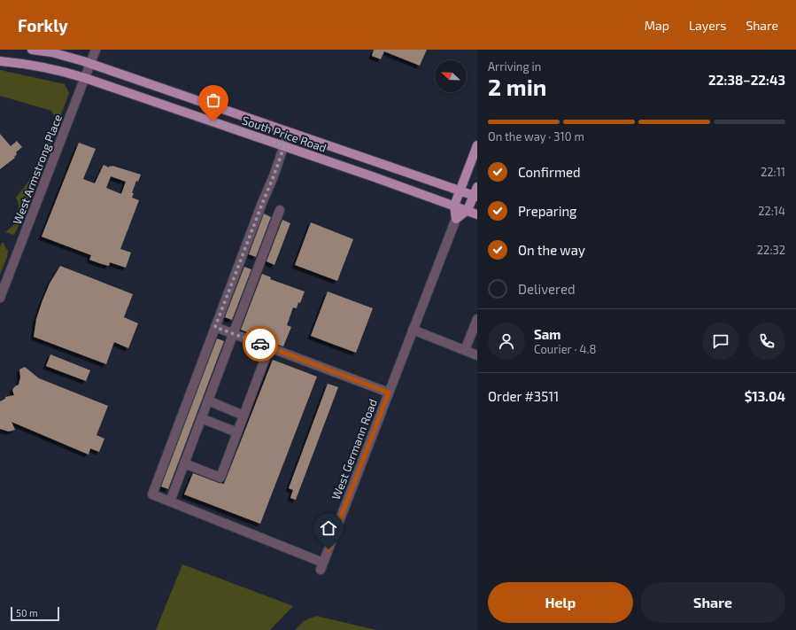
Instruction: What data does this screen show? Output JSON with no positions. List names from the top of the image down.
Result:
{
  "streets": {
    "main road": ["South Price Road", "West Germann Road"],
    "street": ["West Armstrong Place"]
  },
  "crossings": [
    ["South Price Road", "West Armstrong Place"],
    ["South Price Road", "West Germann Road"]
  ],
  "scale_bar": "50 m",
  "north": "left",
  "page": {
    "header": "Forkly",
    "nav": ["Map", "Layers", "Share"],
    "heading": ["2 min", "Arriving in", "22:38–22:43"],
    "panel": [
      "Sam",
      "Courier · 4.8",
      "Order #3511",
      "$13.04"
    ],
    "bar": "On the way · 310 m",
    "list": [
      ["Confirmed", "22:11"],
      ["Preparing", "22:14"],
      ["On the way", "22:32"],
      "Delivered"
    ],
    "buttons": ["Help", "Share"],
    "scale": "50 m"
  }
}
